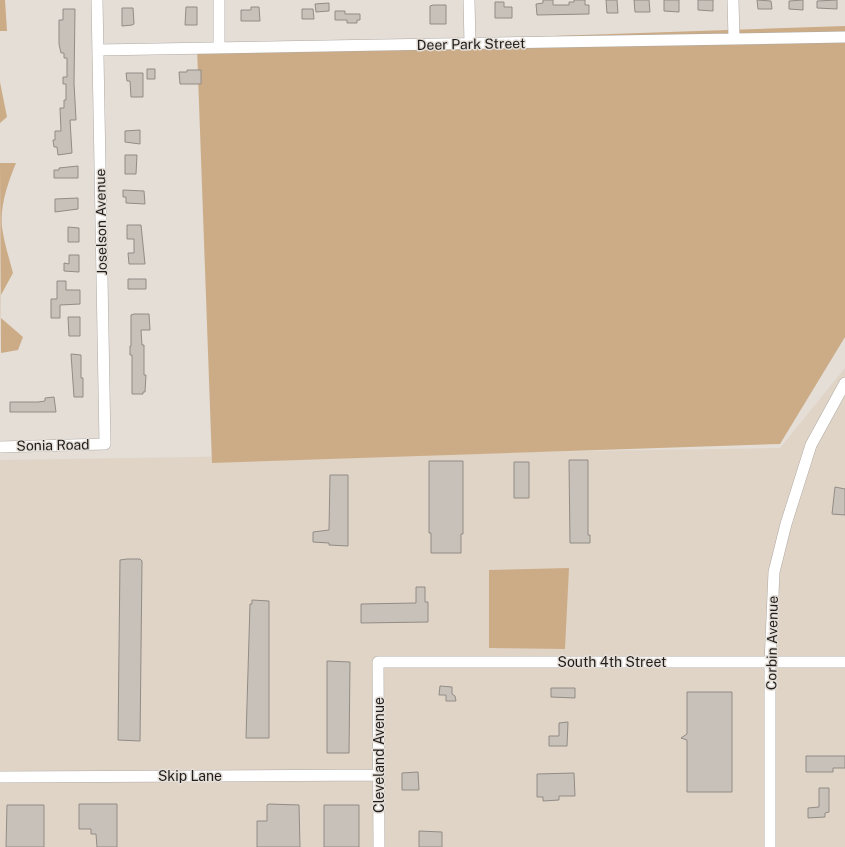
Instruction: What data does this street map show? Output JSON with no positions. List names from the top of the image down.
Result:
{
  "streets": {
    "street": [
      "Deer Park Street",
      "Joselson Avenue",
      "Sonia Road",
      "Corbin Avenue",
      "South 4th Street",
      "Cleveland Avenue",
      "Skip Lane"
    ]
  },
  "crossings": [
    ["Deer Park Street", "Joselson Avenue"],
    ["Joselson Avenue", "Sonia Road"],
    ["Corbin Avenue", "South 4th Street"],
    ["South 4th Street", "Cleveland Avenue"],
    ["Cleveland Avenue", "Skip Lane"]
  ]
}
